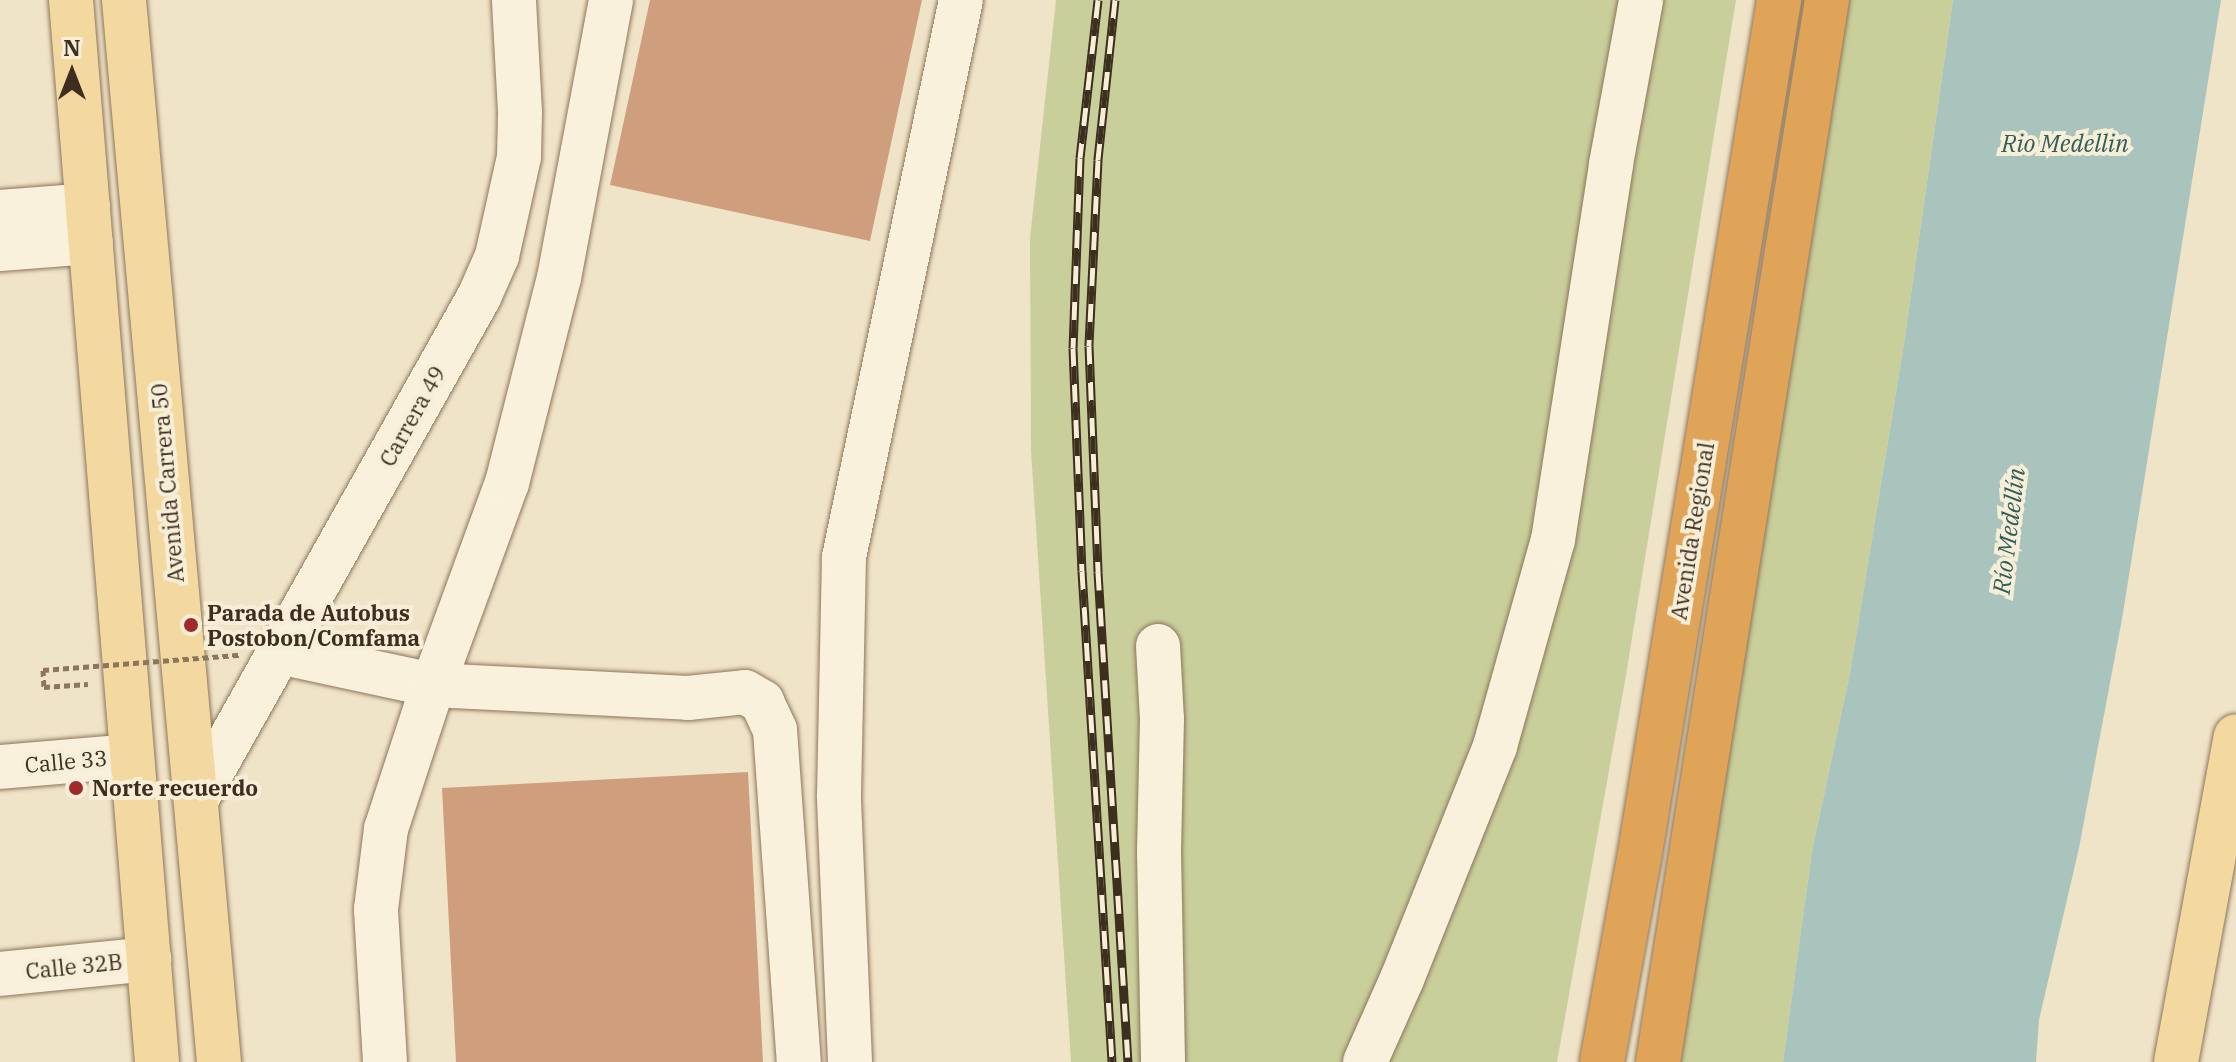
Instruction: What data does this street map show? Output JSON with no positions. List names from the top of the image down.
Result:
{
  "streets": {
    "highway": ["Avenida Regional"],
    "main road": ["Avenida Carrera 50"],
    "street": ["Carrera 49", "Calle 33", "Calle 32B"]
  },
  "crossings": [
    ["Carrera 49", "Avenida Carrera 50"]
  ],
  "water": ["Rio Medellin", "Río Medellín"],
  "places": ["Parada de Autobus Postobon/Comfama", "Norte recuerdo"],
  "north": "top"
}
